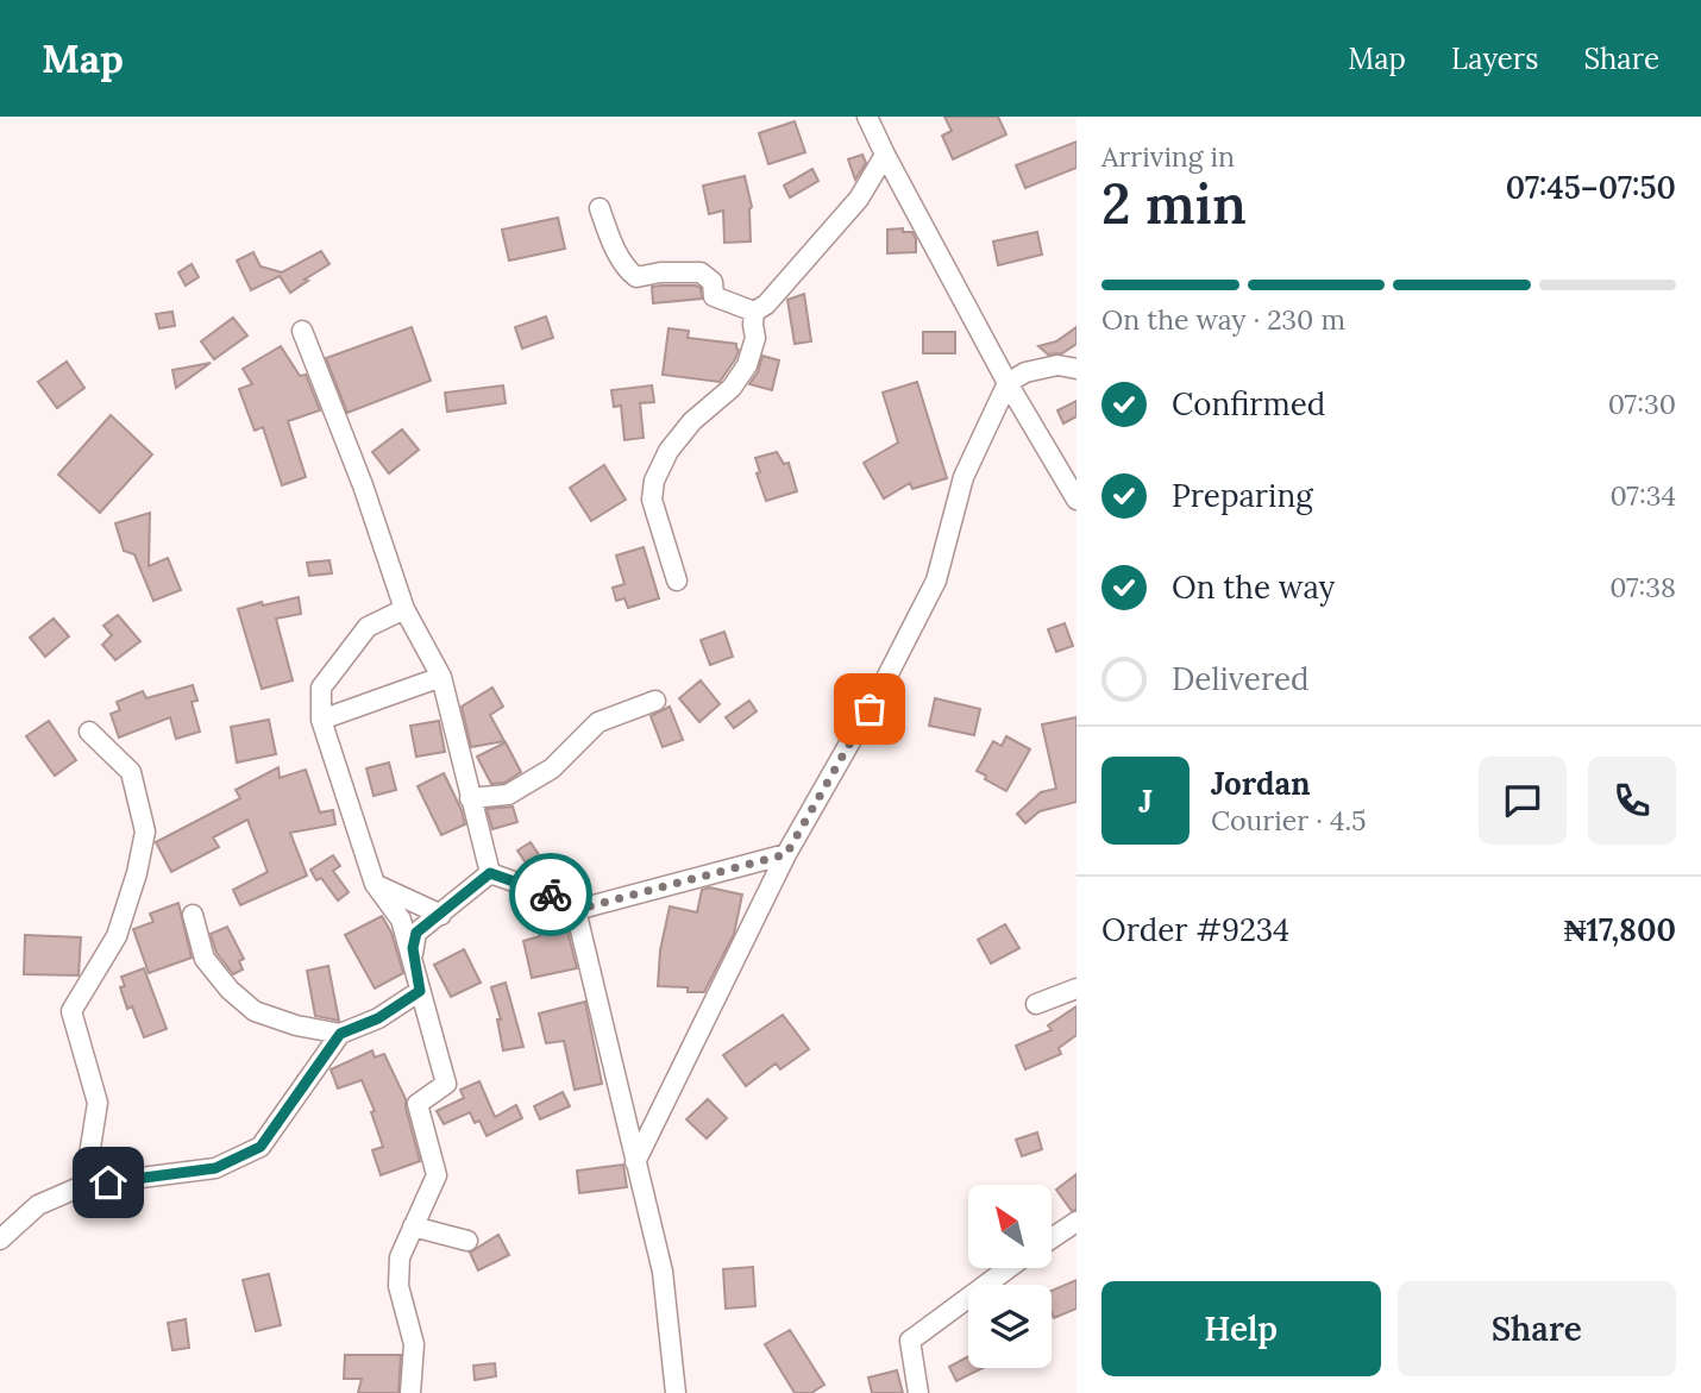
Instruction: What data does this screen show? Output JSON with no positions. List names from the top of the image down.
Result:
{
  "north": "top left",
  "page": {
    "header": "Map",
    "nav": ["Map", "Layers", "Share"],
    "heading": ["2 min", "Arriving in", "07:45–07:50"],
    "panel": [
      "Jordan",
      "Courier · 4.5",
      "Order #9234",
      "₦17,800"
    ],
    "bar": "On the way · 230 m",
    "list": [
      ["Confirmed", "07:30"],
      ["Preparing", "07:34"],
      ["On the way", "07:38"],
      "Delivered"
    ],
    "round": "J",
    "buttons": ["Help", "Share"]
  }
}
